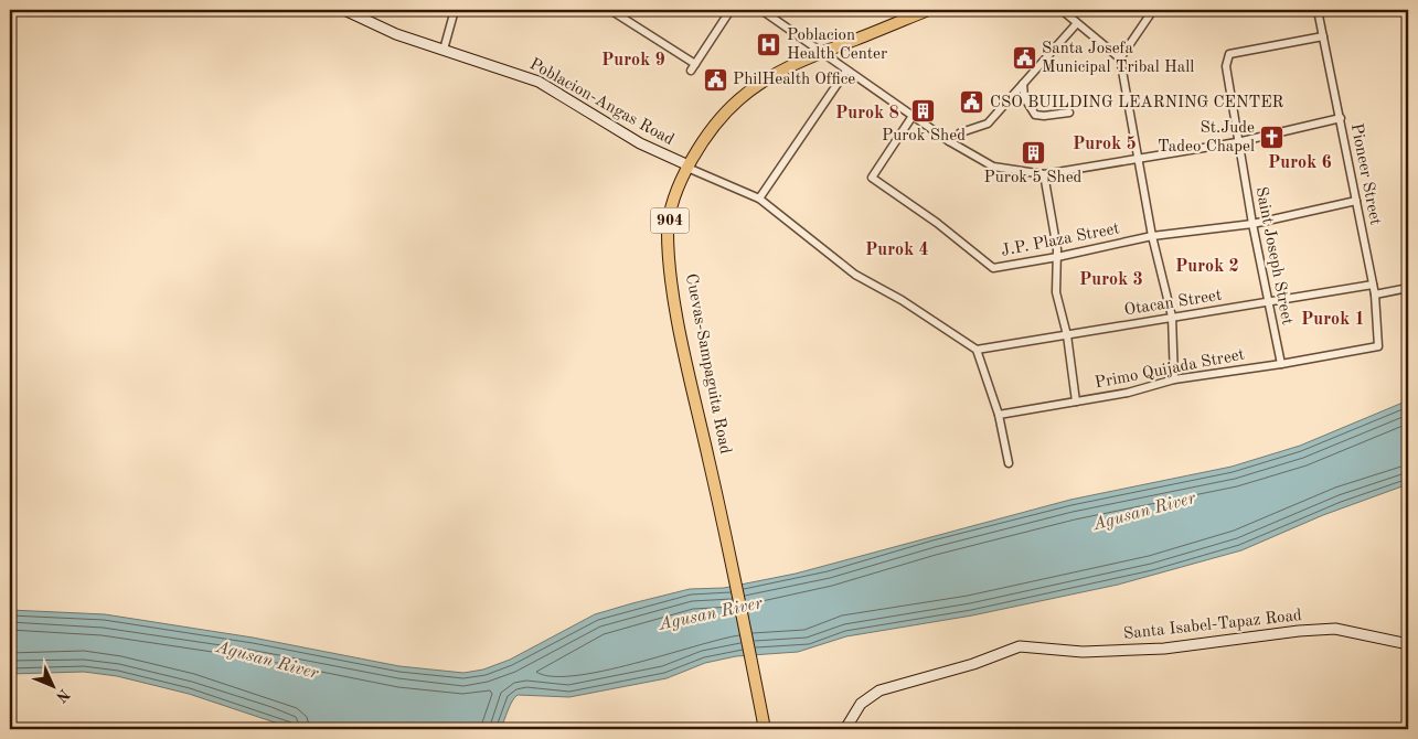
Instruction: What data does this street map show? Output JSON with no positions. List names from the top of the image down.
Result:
{
  "streets": {
    "main road": ["904", "Cuevas-Sampaguita Road"],
    "street": [
      "Poblacion-Angas Road",
      "Pioneer Street",
      "J.P. Plaza Street",
      "Saint Joseph Street",
      "Otacan Street",
      "Primo Quijada Street",
      "Santa Isabel-Tapaz Road"
    ]
  },
  "crossings": [
    ["Poblacion-Angas Road", "Cuevas-Sampaguita Road"],
    ["Pioneer Street", "J.P. Plaza Street"],
    ["Pioneer Street", "Saint Joseph Street"],
    ["Pioneer Street", "Otacan Street"],
    ["Pioneer Street", "Primo Quijada Street"],
    ["J.P. Plaza Street", "Saint Joseph Street"],
    ["Saint Joseph Street", "Otacan Street"],
    ["Saint Joseph Street", "Primo Quijada Street"]
  ],
  "districts": [
    "Purok 9",
    "Purok 8",
    "Purok 5",
    "Purok 6",
    "Purok 4",
    "Purok 2",
    "Purok 3",
    "Purok 1"
  ],
  "water": ["Agusan River"],
  "places": {
    "hospital": ["Poblacion Health Center"],
    "public building": ["Santa Josefa Municipal Tribal Hall", "PhilHealth Office", "CSO BUILDING LEARNING CENTER"],
    "building": ["Purok Shed", "Purok 5 Shed"],
    "church": ["St.Jude Tadeo Chapel"]
  },
  "north": "bottom right"
}
